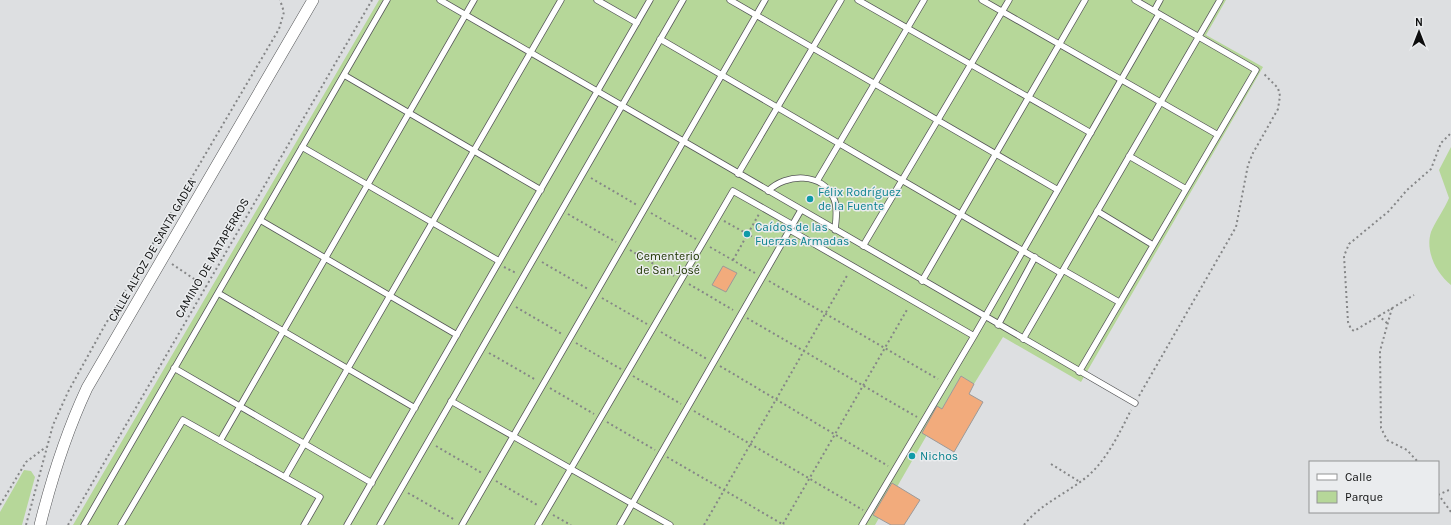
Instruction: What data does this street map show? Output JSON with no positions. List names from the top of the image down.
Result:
{
  "streets": {
    "street": ["CALLE ALFOZ DE SANTA GADEA"],
    "path": ["CAMINO DE MATAPERROS"]
  },
  "parks": ["Cementerio de San José"],
  "places": ["Félix Rodríguez de la Fuente", "Caídos de las Fuerzas Armadas", "Nichos"],
  "legend": ["Calle", "Parque"],
  "north": "top"
}
